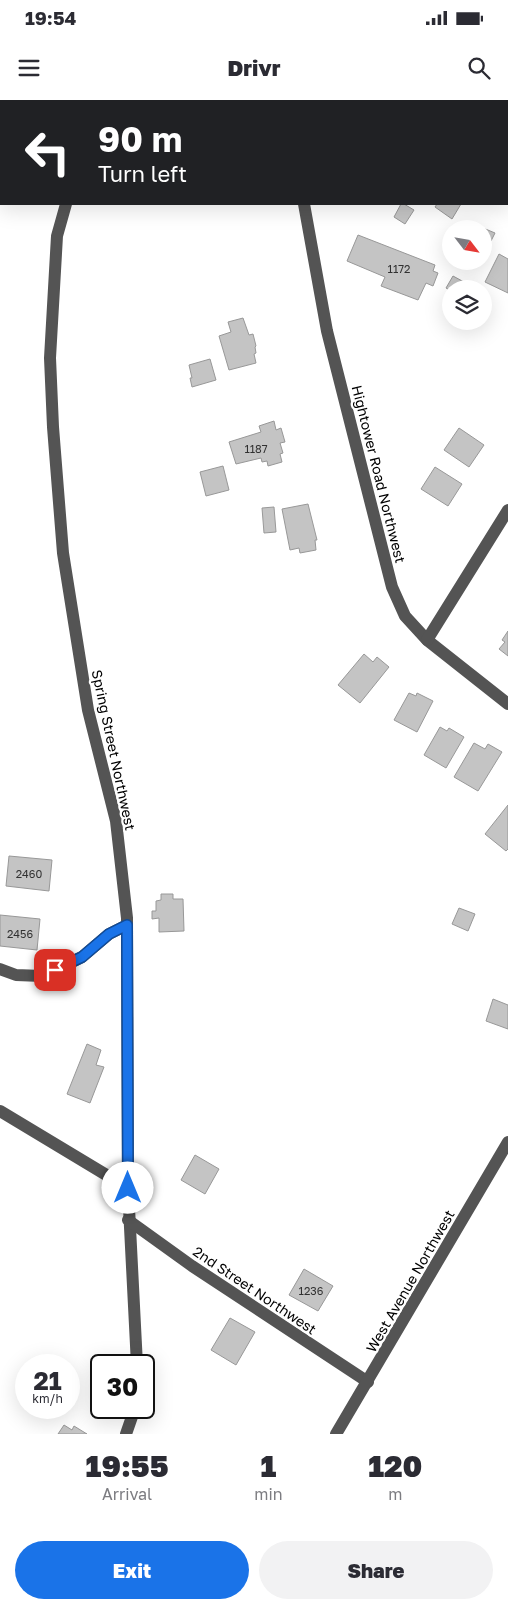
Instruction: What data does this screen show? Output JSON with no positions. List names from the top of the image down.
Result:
{
  "streets": {
    "street": [
      "Hightower Road Northwest",
      "Spring Street Northwest",
      "West Avenue Northwest",
      "2nd Street Northwest"
    ]
  },
  "crossings": [
    ["Spring Street Northwest", "2nd Street Northwest"],
    ["West Avenue Northwest", "2nd Street Northwest"]
  ],
  "house_numbers": [
    "1172",
    "1187",
    "2460",
    "2456",
    "1236"
  ],
  "north": "bottom right",
  "page": {
    "status": "19:54",
    "header": "Drivr",
    "turn": ["90 m", "Turn left"],
    "speed": "21 km/h",
    "limit": "30",
    "eta": [
      "19:55",
      "Arrival",
      "1",
      "min",
      "120",
      "m"
    ],
    "buttons": ["Exit", "Share"]
  }
}
